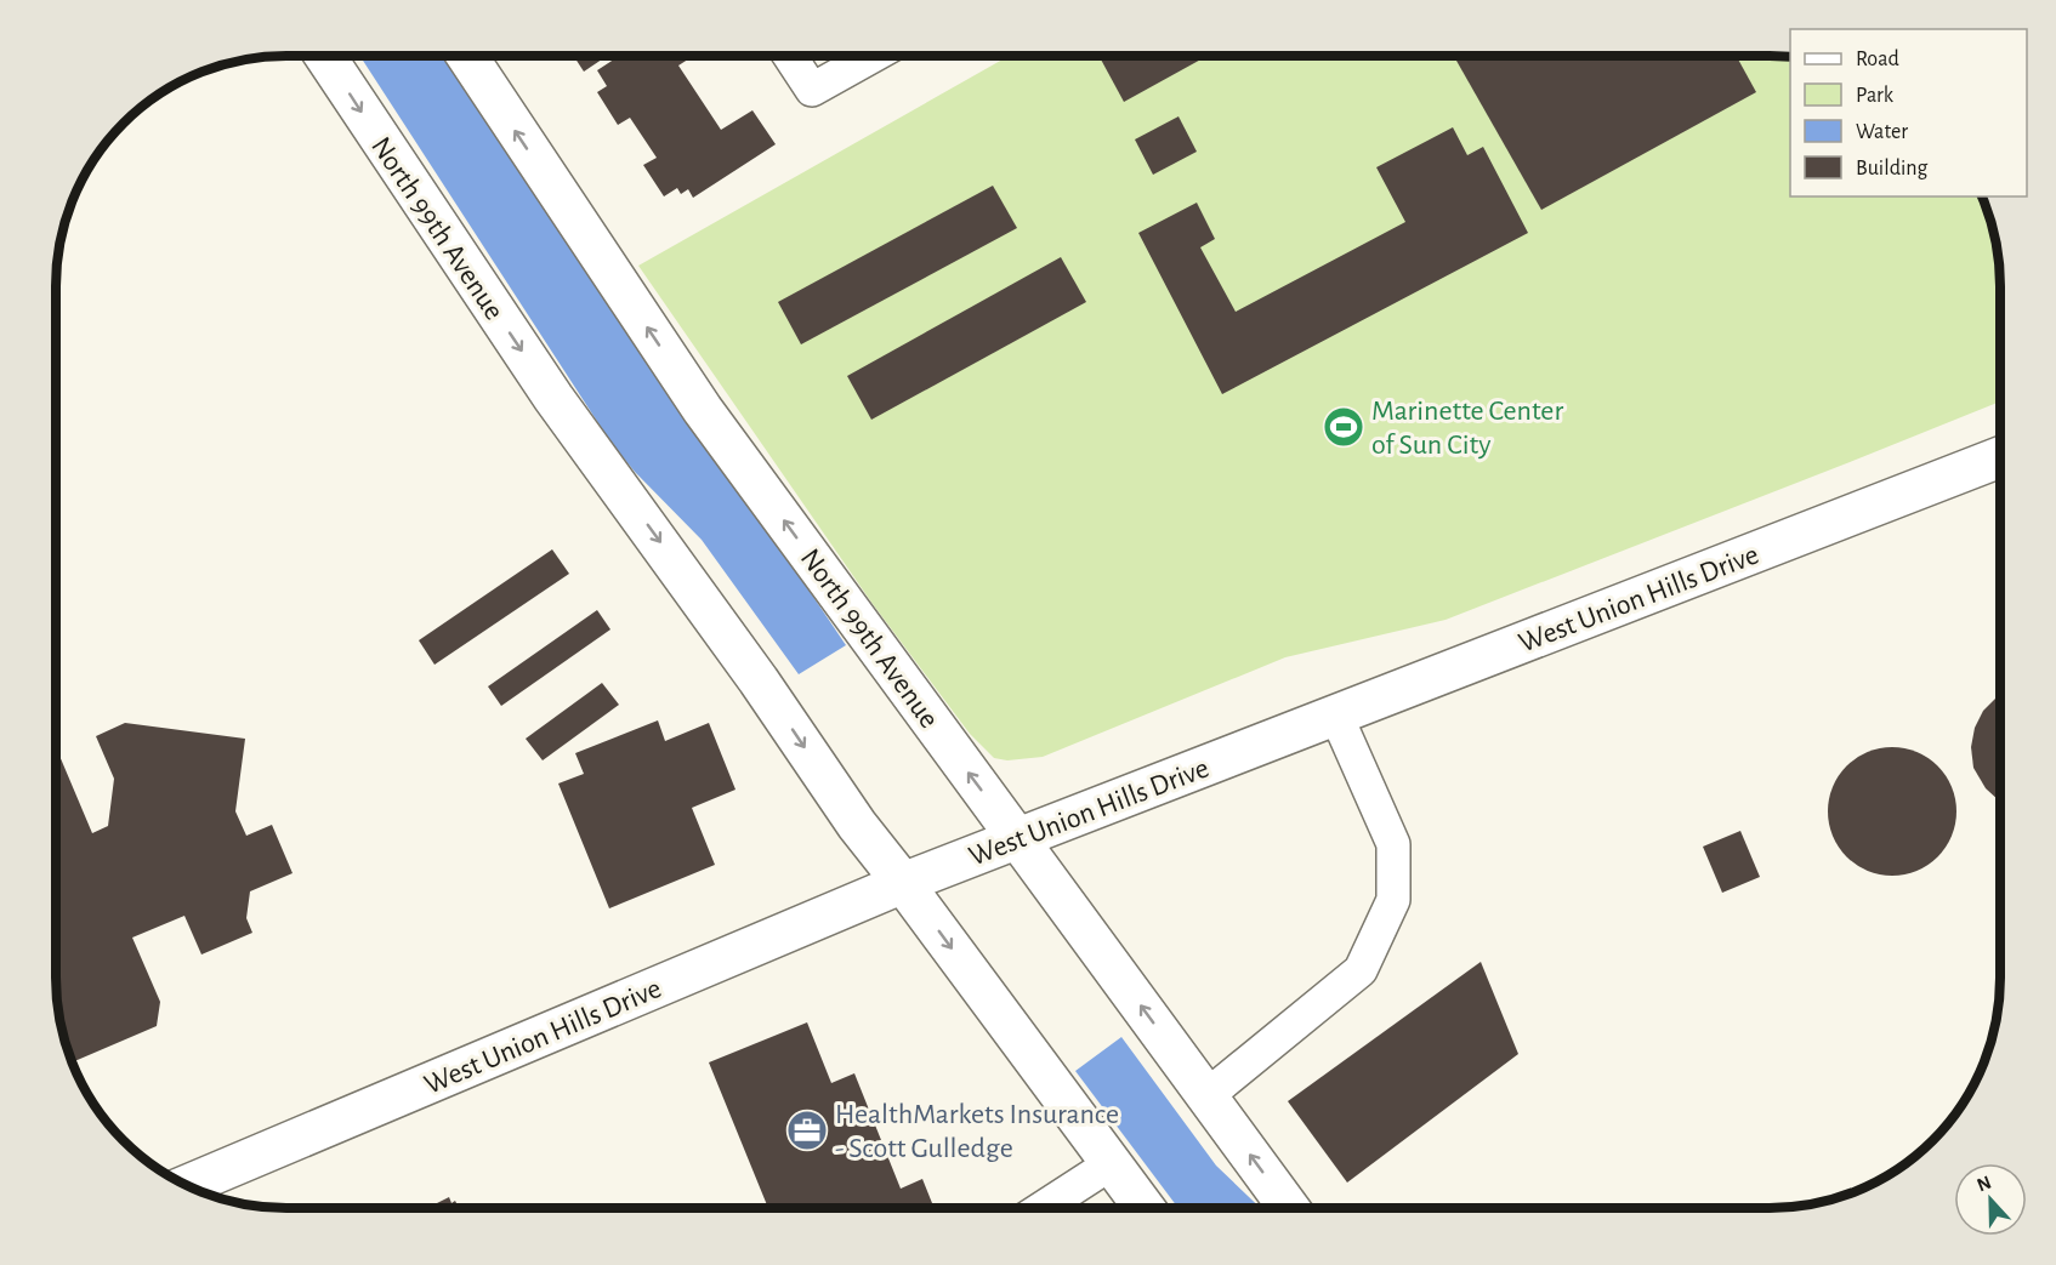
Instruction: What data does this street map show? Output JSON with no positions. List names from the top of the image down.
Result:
{
  "streets": {
    "main road": ["North 99th Avenue", "West Union Hills Drive"]
  },
  "crossings": [
    ["North 99th Avenue", "West Union Hills Drive"]
  ],
  "places": {
    "sports": ["Marinette Center of Sun City"],
    "office": ["HealthMarkets Insurance - Scott Gulledge"]
  },
  "legend": [
    "Road",
    "Park",
    "Water",
    "Building"
  ],
  "north": "top"
}
